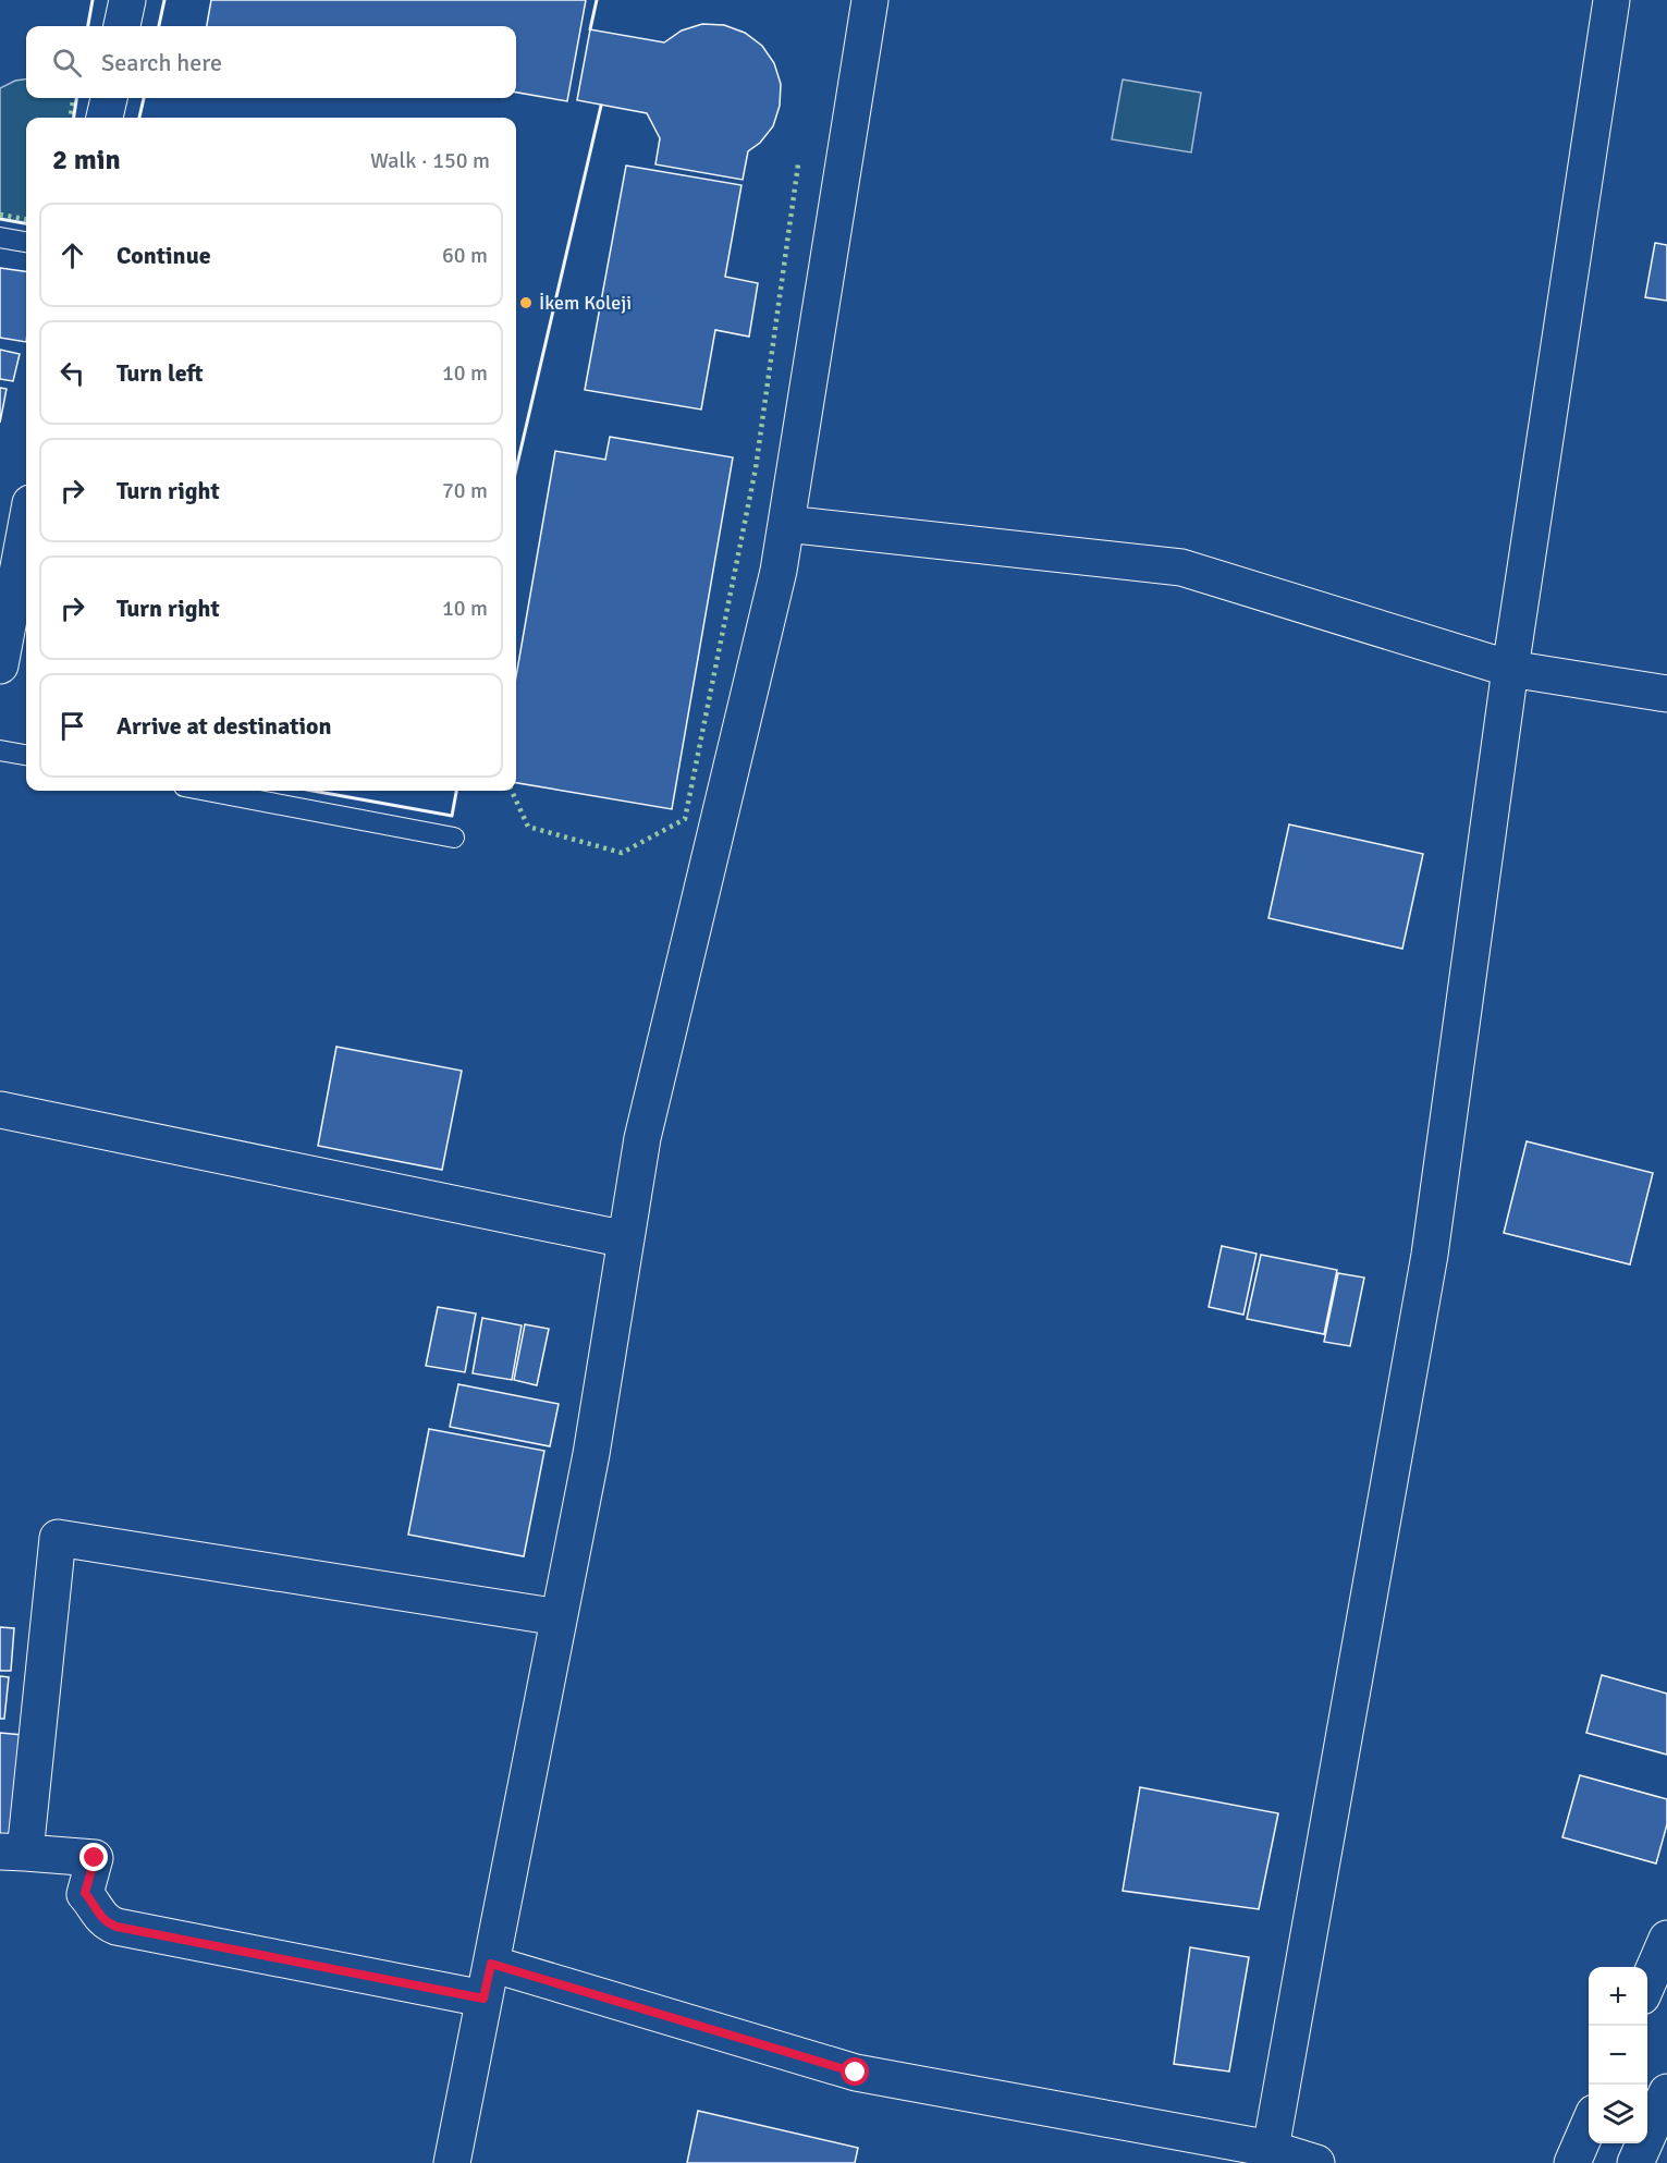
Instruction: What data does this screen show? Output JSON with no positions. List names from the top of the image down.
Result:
{
  "places": ["İkem Koleji"],
  "page": {
    "search": "Search here",
    "heading": ["2 min", "Walk · 150 m"],
    "list": [
      ["Continue", "60 m"],
      ["Turn left", "10 m"],
      ["Turn right", "70 m"],
      ["Turn right", "10 m"],
      "Arrive at destination"
    ],
    "map_buttons": ["+", "−"]
  }
}
